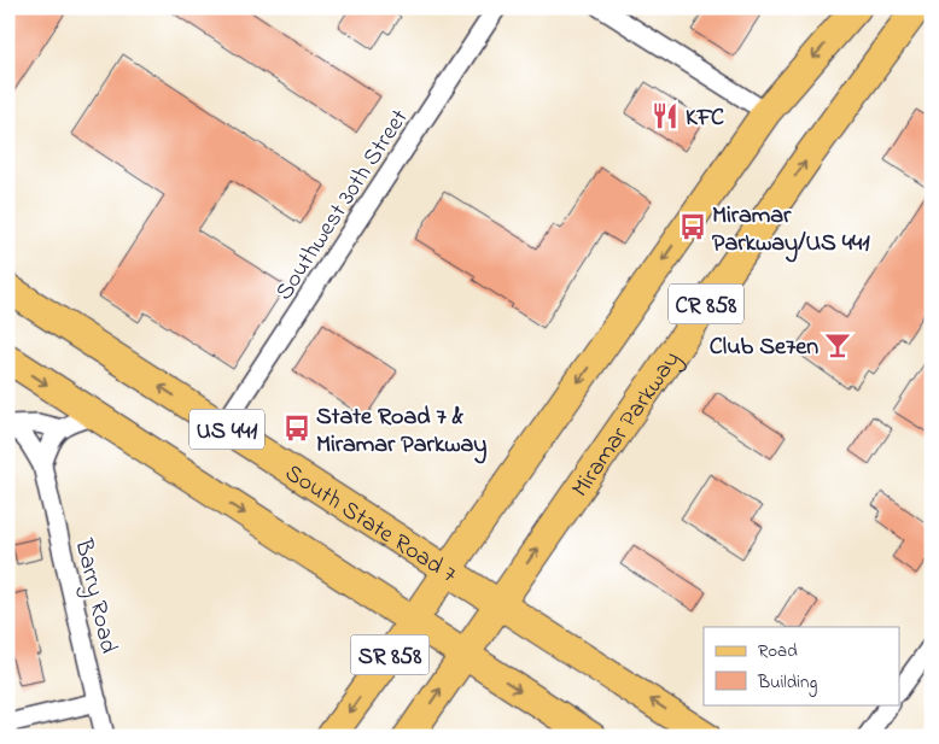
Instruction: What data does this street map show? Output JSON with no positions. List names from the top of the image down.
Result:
{
  "streets": {
    "main road": [
      "CR 858",
      "Miramar Parkway",
      "US 441",
      "South State Road 7",
      "SR 858"
    ],
    "street": ["Southwest 30th Street", "Barry Road"]
  },
  "crossings": [
    ["Southwest 30th Street", "South State Road 7"],
    ["CR 858", "South State Road 7"],
    ["CR 858", "SR 858"],
    ["Miramar Parkway", "South State Road 7"],
    ["Miramar Parkway", "SR 858"],
    ["US 441", "SR 858"],
    ["South State Road 7", "SR 858"]
  ],
  "places": {
    "restaurant": ["KFC"],
    "bus stop": ["Miramar Parkway/US 441", "State Road 7 & Miramar Parkway"],
    "bar": ["Club Se7en"]
  },
  "legend": ["Road", "Building"]
}
